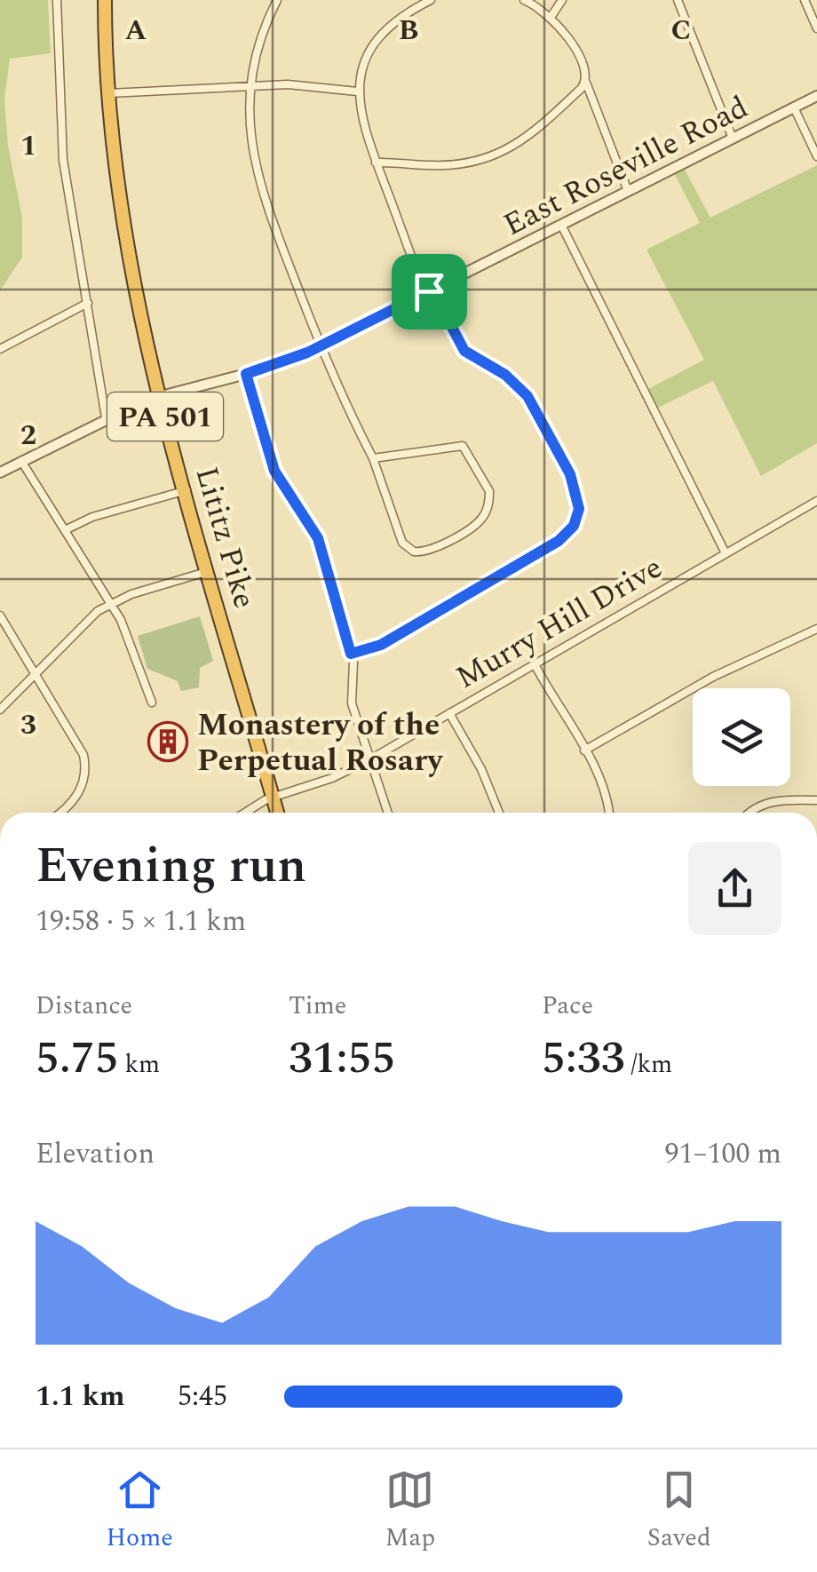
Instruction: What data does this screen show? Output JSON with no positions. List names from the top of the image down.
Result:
{
  "streets": {
    "highway": ["PA 501", "Lititz Pike"],
    "street": ["East Roseville Road", "Murry Hill Drive"]
  },
  "crossings": [
    ["East Roseville Road", "Lititz Pike"],
    ["Lititz Pike", "Murry Hill Drive"]
  ],
  "places": {
    "building": ["Monastery of the Perpetual Rosary"]
  },
  "page": {
    "heading": ["Evening run", "19:58 · 5 × 1.1 km"],
    "stats": [
      ["Distance", "5.75 km"],
      ["Time", "31:55"],
      ["Pace", "5:33 /km"]
    ],
    "chart": ["Elevation", "91–100 m"],
    "list": [
      {
        "name": "1.1 km",
        "note": "5:45"
      }
    ],
    "tabs": ["Home", "Map", "Saved"]
  },
  "grid": {
    "columns": ["A", "B", "C"],
    "rows": ["1", "2", "3"]
  }
}
